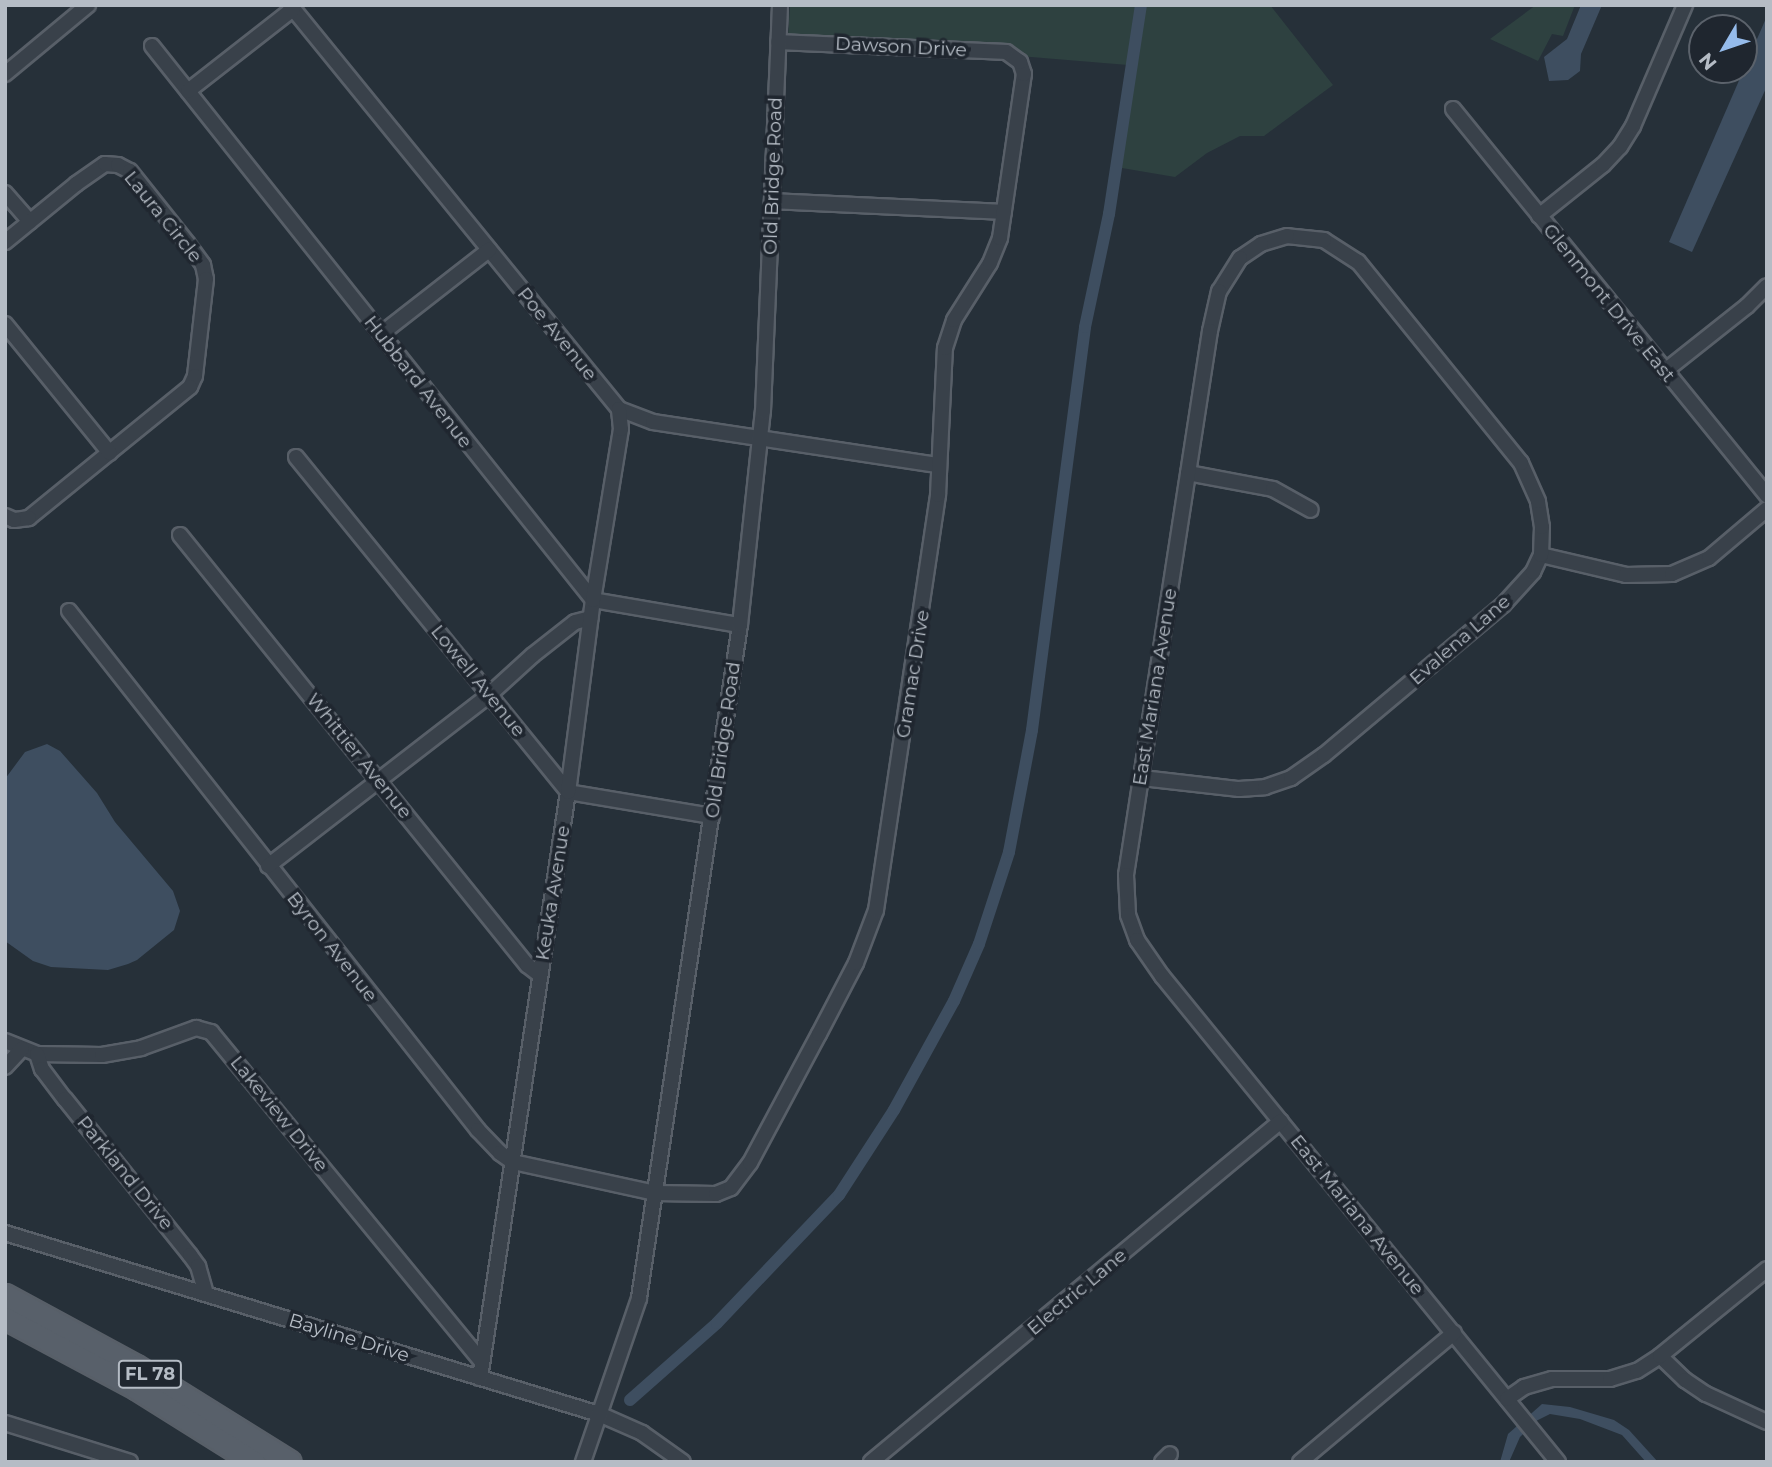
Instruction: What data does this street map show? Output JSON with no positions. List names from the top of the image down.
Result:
{
  "streets": {
    "main road": ["FL 78"],
    "street": [
      "Dawson Drive",
      "Old Bridge Road",
      "Laura Circle",
      "Glenmont Drive East",
      "Poe Avenue",
      "Hubbard Avenue",
      "Evalena Lane",
      "Gramac Drive",
      "Lowell Avenue",
      "East Mariana Avenue",
      "Whittier Avenue",
      "Keuka Avenue",
      "Byron Avenue",
      "Lakeview Drive",
      "Parkland Drive",
      "Electric Lane",
      "Bayline Drive"
    ]
  },
  "crossings": [
    ["Dawson Drive", "Old Bridge Road"],
    ["Dawson Drive", "Gramac Drive"],
    ["Old Bridge Road", "Poe Avenue"],
    ["Old Bridge Road", "Gramac Drive"],
    ["Old Bridge Road", "Byron Avenue"],
    ["Old Bridge Road", "Bayline Drive"],
    ["Poe Avenue", "Gramac Drive"],
    ["Poe Avenue", "Keuka Avenue"],
    ["Hubbard Avenue", "Keuka Avenue"],
    ["Evalena Lane", "East Mariana Avenue"],
    ["Gramac Drive", "Byron Avenue"],
    ["Lowell Avenue", "Keuka Avenue"],
    ["East Mariana Avenue", "Electric Lane"],
    ["Whittier Avenue", "Keuka Avenue"],
    ["Keuka Avenue", "Byron Avenue"],
    ["Keuka Avenue", "Lakeview Drive"],
    ["Keuka Avenue", "Bayline Drive"],
    ["Lakeview Drive", "Parkland Drive"],
    ["Parkland Drive", "Bayline Drive"]
  ],
  "north": "bottom left"
}
